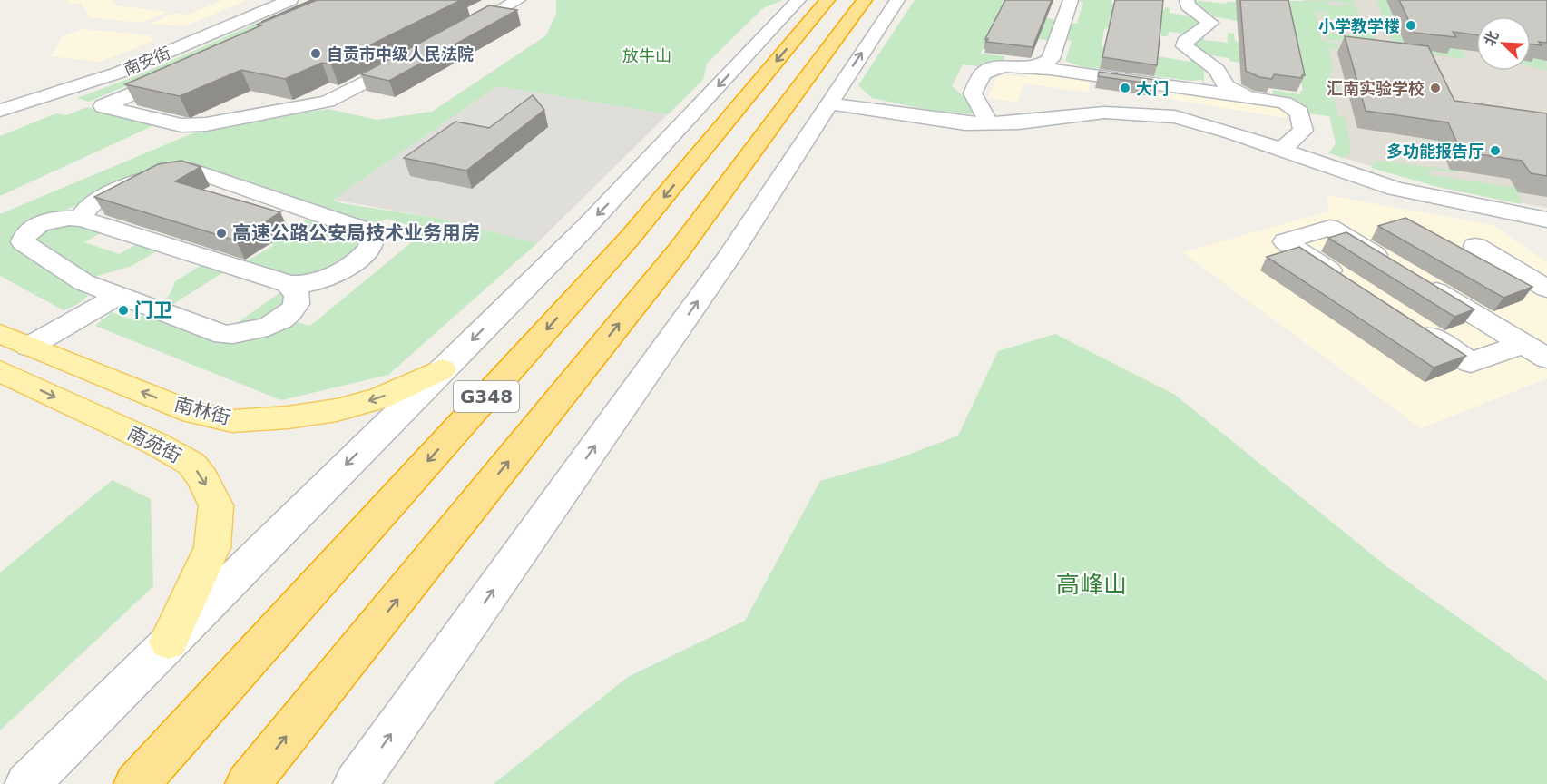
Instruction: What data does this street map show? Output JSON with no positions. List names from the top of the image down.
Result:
{
  "streets": {
    "highway": ["G348"],
    "main road": ["南林街", "南苑街"],
    "street": ["南安街"]
  },
  "one_way": ["南林街"],
  "parks": ["放牛山", "高峰山"],
  "places": [
    "小学教学楼",
    "自贡市中级人民法院",
    "大门",
    "汇南实验学校",
    "多功能报告厅",
    "高速公路公安局技术业务用房",
    "门卫"
  ],
  "north": "top left"
}
